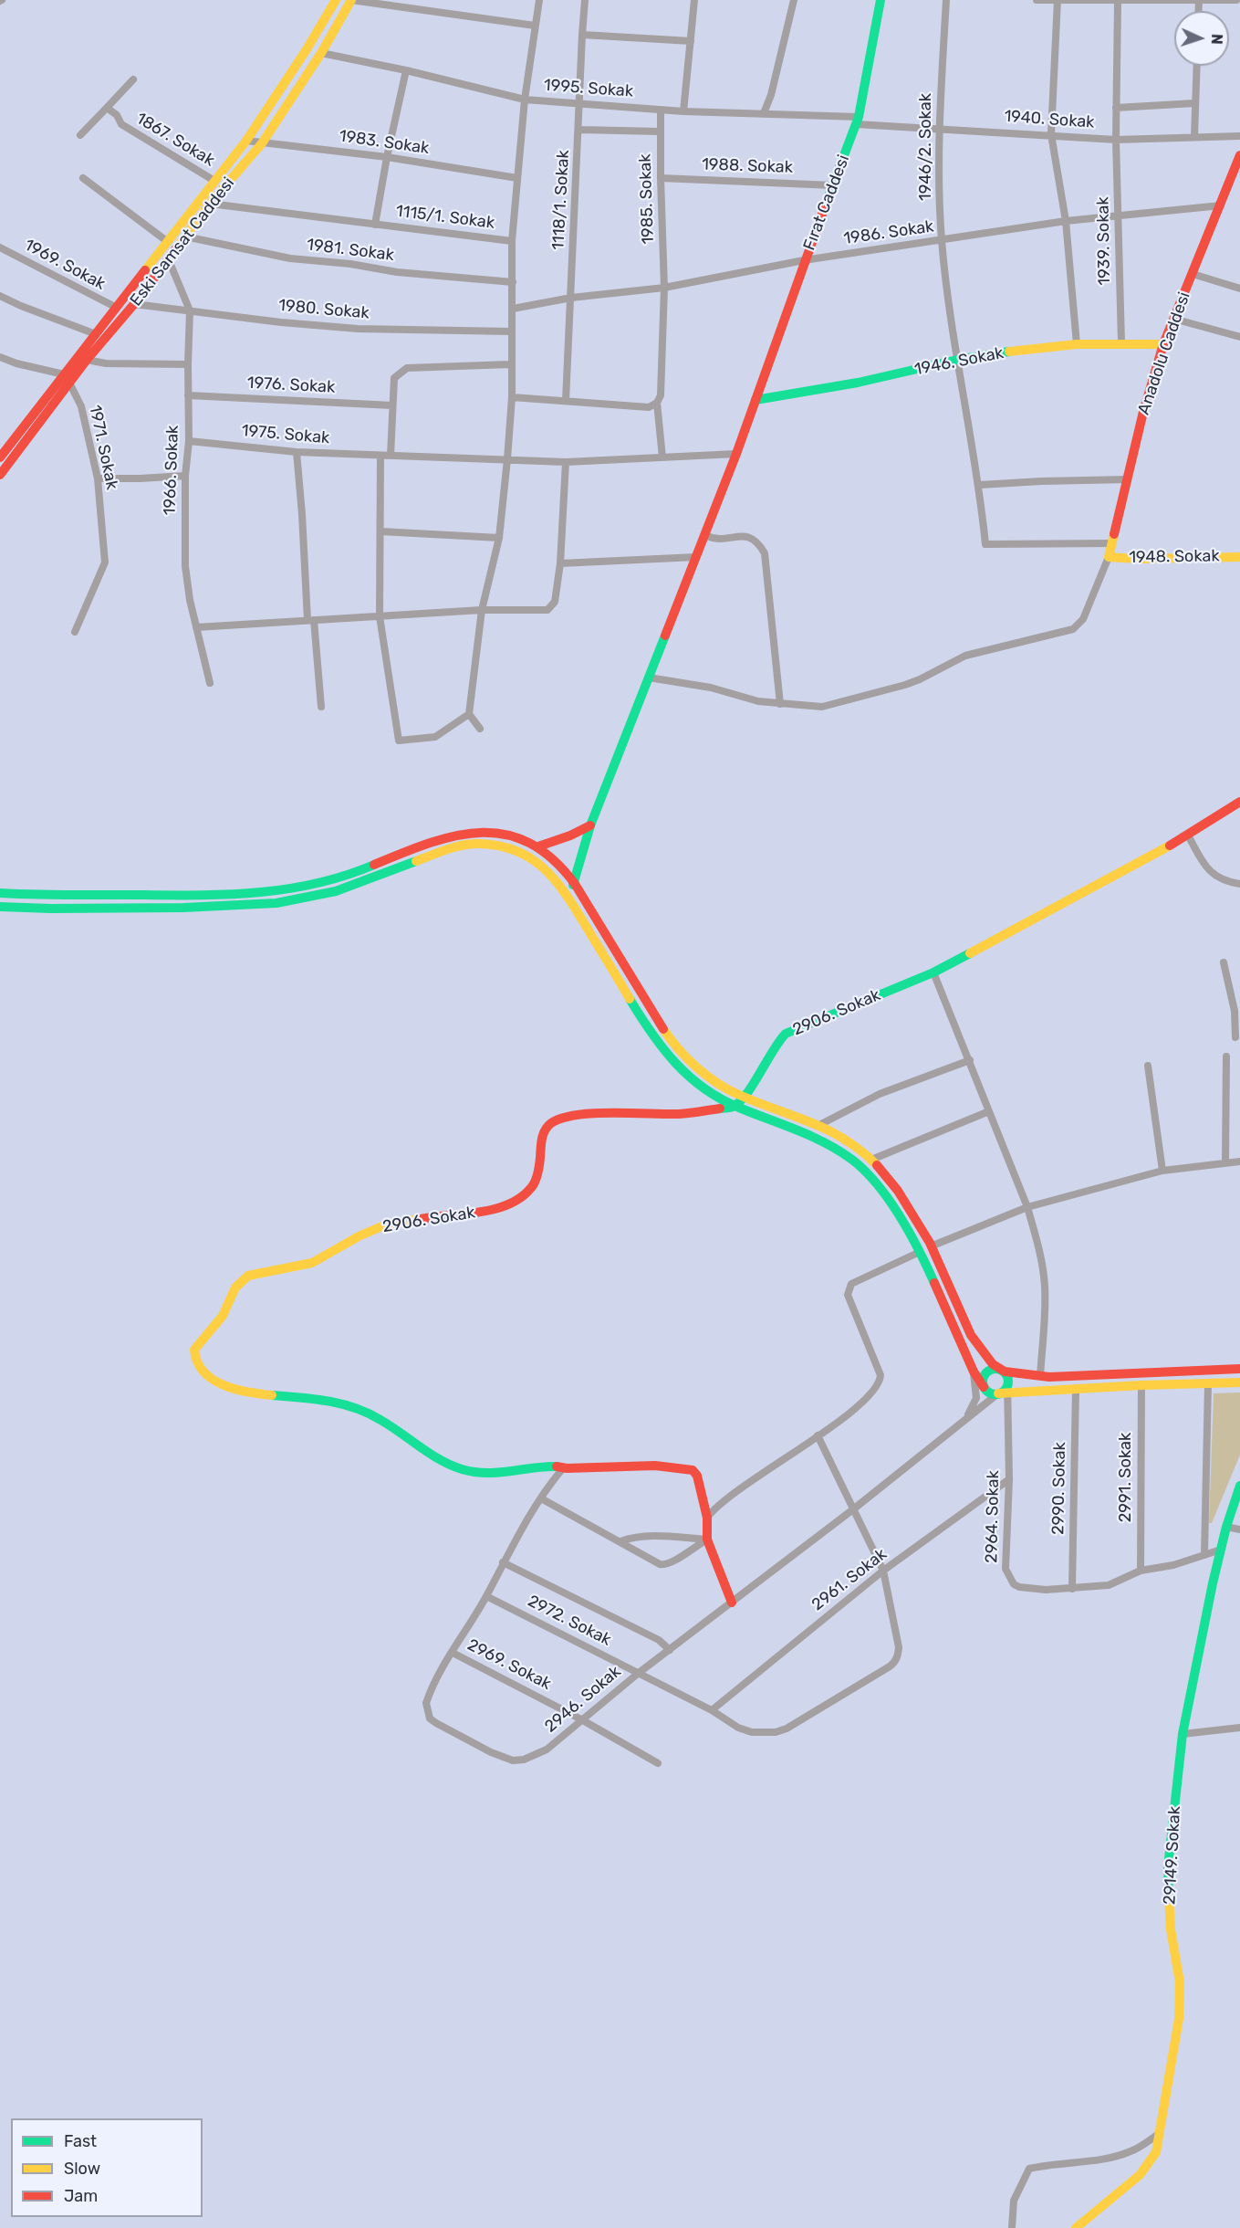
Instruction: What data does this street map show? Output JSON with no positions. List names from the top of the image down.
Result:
{
  "streets": {
    "street": [
      "1995. Sokak",
      "1940. Sokak",
      "1867. Sokak",
      "1983. Sokak",
      "1946/2. Sokak",
      "1988. Sokak",
      "1985. Sokak",
      "1118/1. Sokak",
      "Fırat Caddesi",
      "1115/1. Sokak",
      "1986. Sokak",
      "1939. Sokak",
      "Eski Samsat Caddesi",
      "1981. Sokak",
      "1969. Sokak",
      "1980. Sokak",
      "Anadolu Caddesi",
      "1946. Sokak",
      "1976. Sokak",
      "1975. Sokak",
      "1971. Sokak",
      "1966. Sokak",
      "1948. Sokak",
      "2906. Sokak",
      "2991. Sokak",
      "2990. Sokak",
      "2964. Sokak",
      "2961. Sokak",
      "2972. Sokak",
      "2969. Sokak",
      "2946. Sokak",
      "29149. Sokak"
    ]
  },
  "crossings": [
    ["1995. Sokak", "1940. Sokak"],
    ["1995. Sokak", "1985. Sokak"],
    ["1995. Sokak", "1118/1. Sokak"],
    ["1995. Sokak", "Fırat Caddesi"],
    ["1995. Sokak", "Eski Samsat Caddesi"],
    ["1940. Sokak", "1946/2. Sokak"],
    ["1940. Sokak", "Fırat Caddesi"],
    ["1940. Sokak", "1939. Sokak"],
    ["1867. Sokak", "Eski Samsat Caddesi"],
    ["1983. Sokak", "Eski Samsat Caddesi"],
    ["1946/2. Sokak", "1986. Sokak"],
    ["1946/2. Sokak", "Anadolu Caddesi"],
    ["1946/2. Sokak", "1946. Sokak"],
    ["1988. Sokak", "1985. Sokak"],
    ["1988. Sokak", "Fırat Caddesi"],
    ["1985. Sokak", "1986. Sokak"],
    ["1985. Sokak", "1975. Sokak"],
    ["1118/1. Sokak", "1986. Sokak"],
    ["Fırat Caddesi", "1986. Sokak"],
    ["Fırat Caddesi", "1946. Sokak"],
    ["Fırat Caddesi", "1975. Sokak"],
    ["1115/1. Sokak", "Eski Samsat Caddesi"],
    ["1986. Sokak", "1939. Sokak"],
    ["1986. Sokak", "Anadolu Caddesi"],
    ["1939. Sokak", "1946. Sokak"],
    ["Eski Samsat Caddesi", "1981. Sokak"],
    ["Eski Samsat Caddesi", "1969. Sokak"],
    ["Eski Samsat Caddesi", "1980. Sokak"],
    ["Eski Samsat Caddesi", "1971. Sokak"],
    ["Eski Samsat Caddesi", "1966. Sokak"],
    ["1980. Sokak", "1966. Sokak"],
    ["Anadolu Caddesi", "1946. Sokak"],
    ["Anadolu Caddesi", "1948. Sokak"],
    ["1976. Sokak", "1966. Sokak"],
    ["1975. Sokak", "1966. Sokak"],
    ["2906. Sokak", "2946. Sokak"],
    ["2991. Sokak", "2964. Sokak"],
    ["2990. Sokak", "2964. Sokak"],
    ["2964. Sokak", "2961. Sokak"],
    ["2964. Sokak", "2946. Sokak"],
    ["2964. Sokak", "29149. Sokak"],
    ["2961. Sokak", "2972. Sokak"],
    ["2972. Sokak", "2946. Sokak"],
    ["2969. Sokak", "2946. Sokak"]
  ],
  "legend": ["Fast", "Slow", "Jam"],
  "north": "right"
}
